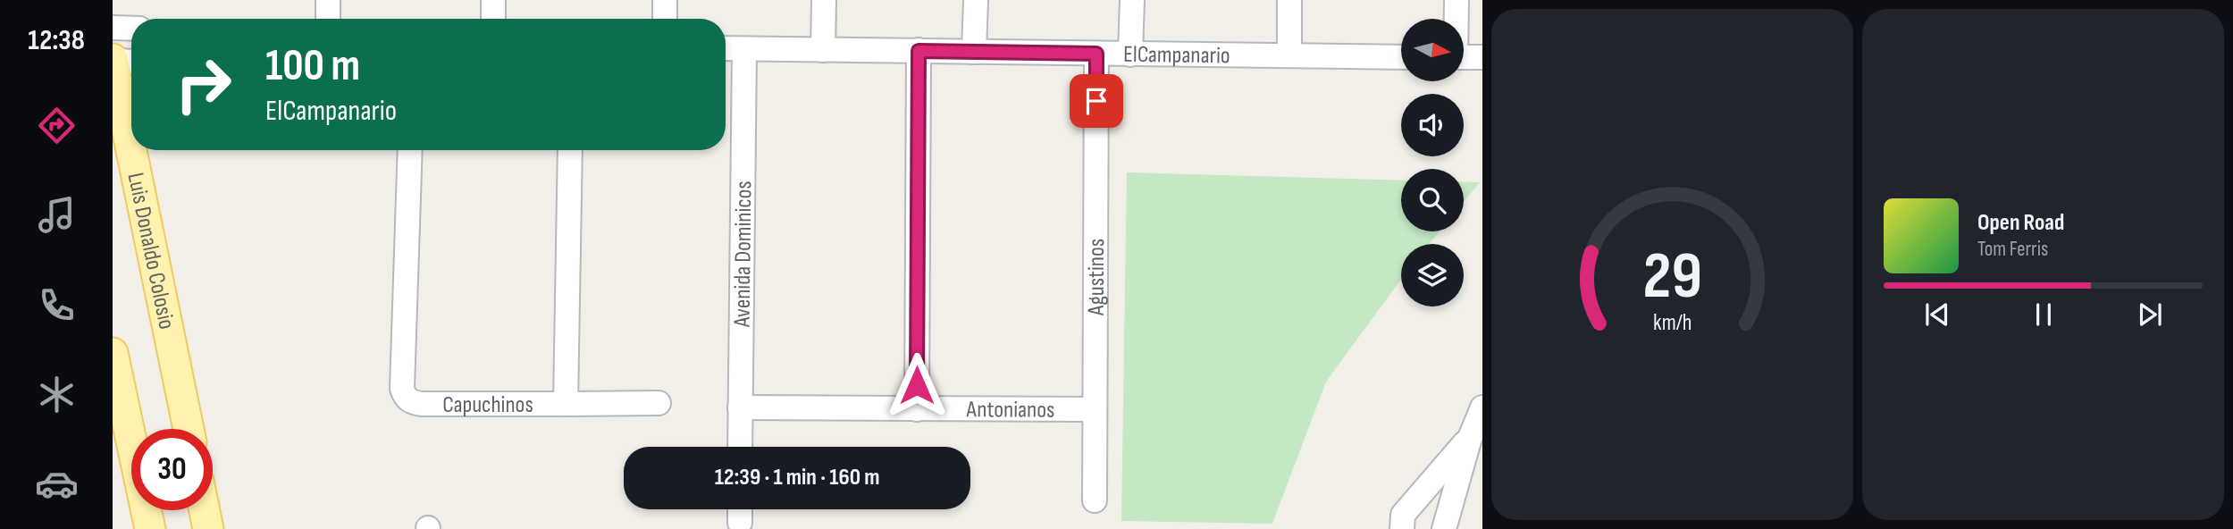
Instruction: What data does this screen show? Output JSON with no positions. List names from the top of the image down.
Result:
{
  "streets": {
    "main road": ["Luis Donaldo Colosio"],
    "street": [
      "ElCampanario",
      "Avenida Dominicos",
      "Agustinos",
      "Capuchinos",
      "Antonianos"
    ]
  },
  "crossings": [
    ["ElCampanario", "Avenida Dominicos"],
    ["ElCampanario", "Agustinos"],
    ["Avenida Dominicos", "Antonianos"],
    ["Agustinos", "Antonianos"]
  ],
  "north": "right",
  "page": {
    "tabs": "12:38",
    "turn": ["100 m", "ElCampanario"],
    "song": ["Open Road", "Tom Ferris"],
    "limit": "30",
    "trip": "12:39 · 1 min · 160 m",
    "gauge": ["29", "km/h"]
  }
}
